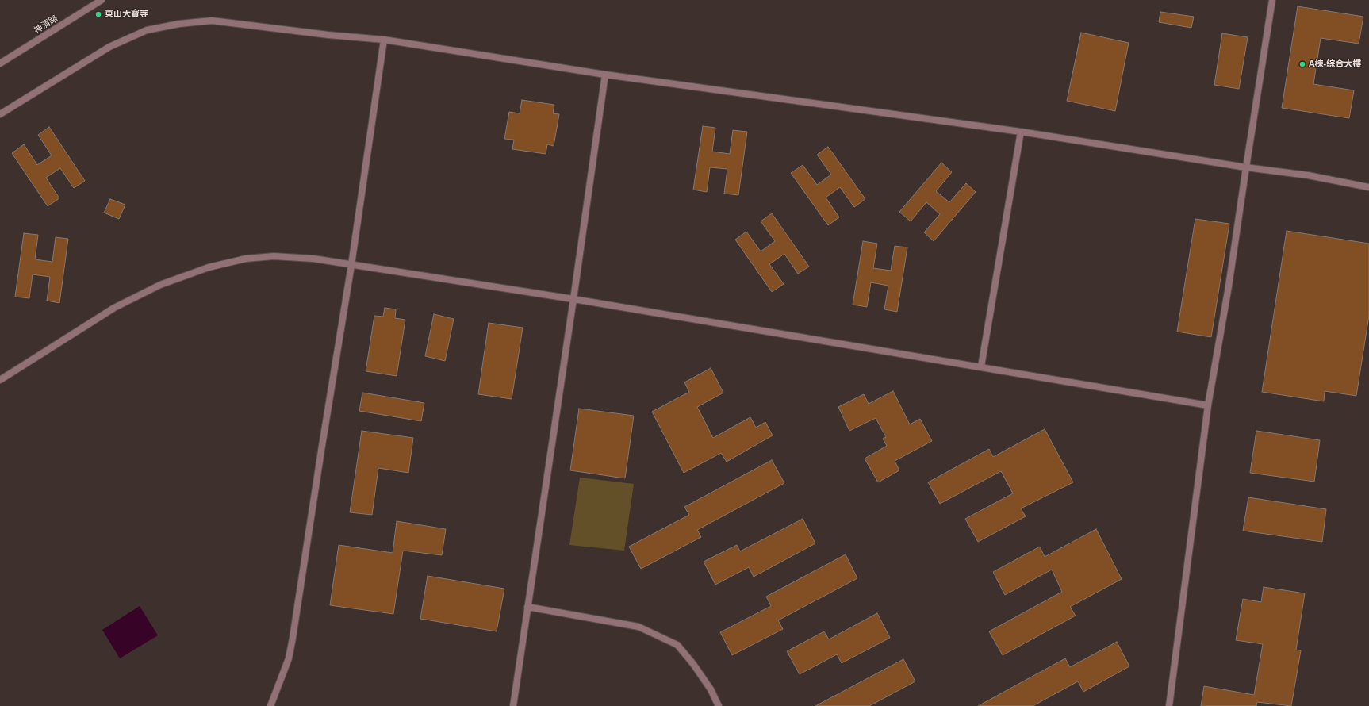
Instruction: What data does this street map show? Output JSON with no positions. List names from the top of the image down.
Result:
{
  "streets": {
    "street": ["神清路"]
  },
  "places": ["東山大寶寺", "A棟-綜合大樓"]
}
